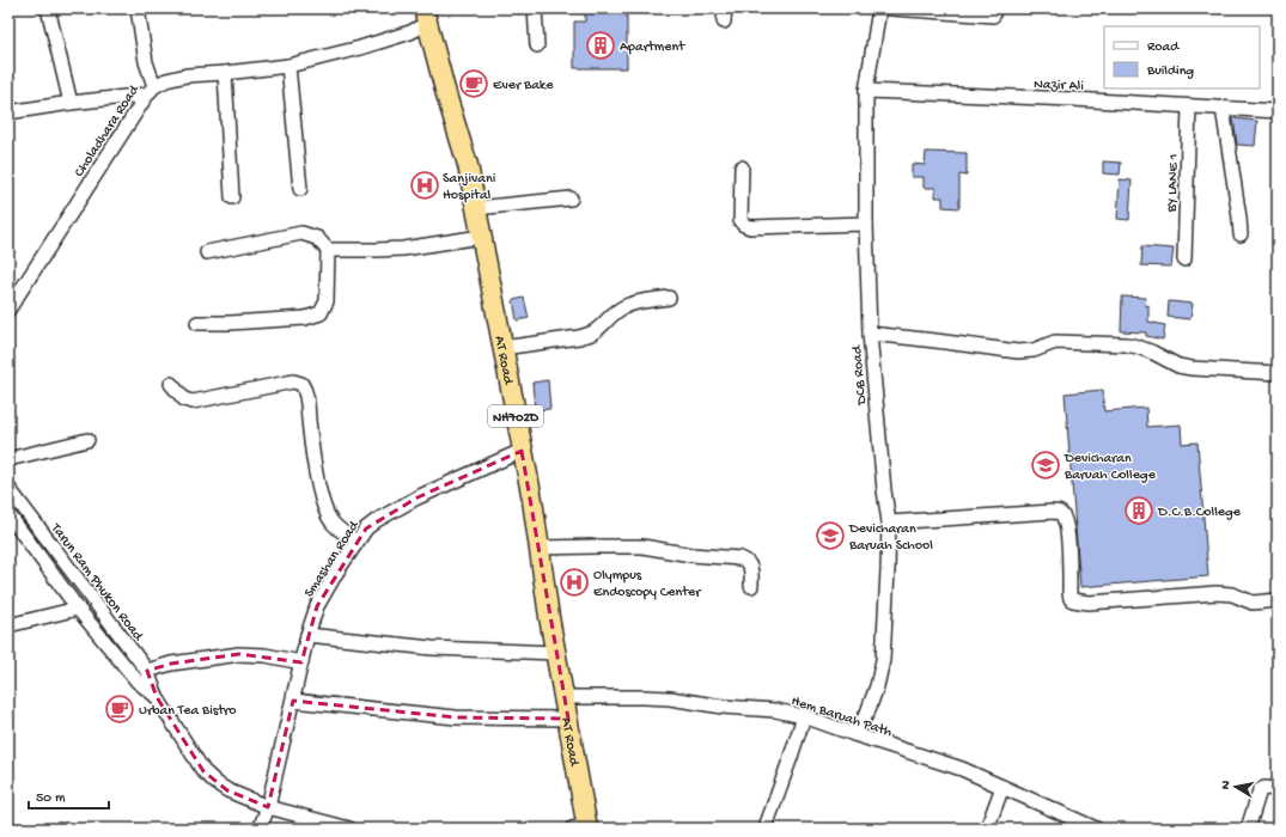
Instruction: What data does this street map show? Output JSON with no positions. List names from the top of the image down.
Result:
{
  "streets": {
    "highway": ["AT Road", "NH702D"],
    "street": [
      "Nazir Ali",
      "Choladhara Road",
      "BY LANE 1",
      "DCB Road",
      "Smashan Road",
      "Tarun Ram Phukon Road",
      "Hem Baruah Path"
    ]
  },
  "crossings": [
    ["Nazir Ali", "BY LANE 1"],
    ["Nazir Ali", "DCB Road"],
    ["Choladhara Road", "AT Road"],
    ["AT Road", "Smashan Road"],
    ["AT Road", "Hem Baruah Path"],
    ["DCB Road", "Hem Baruah Path"],
    ["Smashan Road", "Tarun Ram Phukon Road"]
  ],
  "places": {
    "building": ["Apartment", "D.C.B.College"],
    "cafe": ["Ever Bake", "Urban Tea Bistro"],
    "hospital": ["Sanjivani Hospital", "Olympus Endoscopy Center"],
    "school or university": ["Devicharan Baruah College", "Devicharan Baruah School"]
  },
  "legend": ["Road", "Building"],
  "scale_bar": "50 m",
  "north": "left"
}
